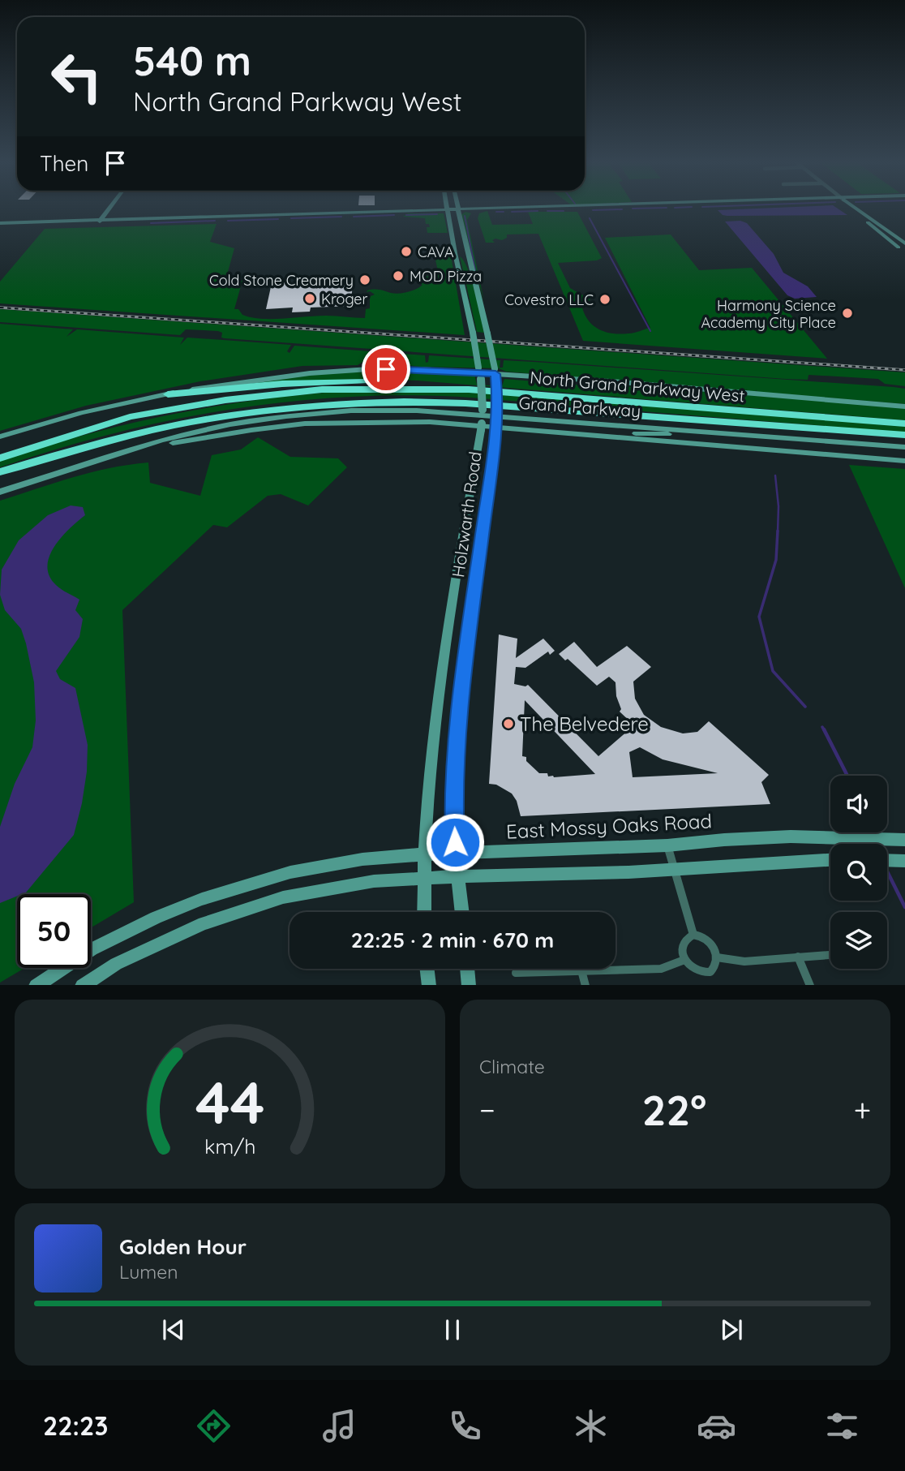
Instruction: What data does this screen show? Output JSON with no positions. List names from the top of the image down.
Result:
{
  "streets": {
    "highway": ["North Grand Parkway West"],
    "main road": ["Grand Parkway", "Holzwarth Road", "East Mossy Oaks Road"]
  },
  "crossings": [
    ["North Grand Parkway West", "Holzwarth Road"],
    ["Grand Parkway", "Holzwarth Road"],
    ["Holzwarth Road", "East Mossy Oaks Road"]
  ],
  "places": [
    "CAVA",
    "MOD Pizza",
    "Cold Stone Creamery",
    "Kroger",
    "Covestro LLC",
    "Harmony Science Academy City Place",
    "The Belvedere"
  ],
  "page": {
    "turn": ["540 m", "North Grand Parkway West"],
    "then": "Then",
    "limit": "50",
    "trip": "22:25 · 2 min · 670 m",
    "tile": "Climate",
    "heat": ["−", "22°", "+"],
    "song": ["Golden Hour", "Lumen"],
    "tabs": "22:23",
    "gauge": ["44", "km/h"]
  }
}
